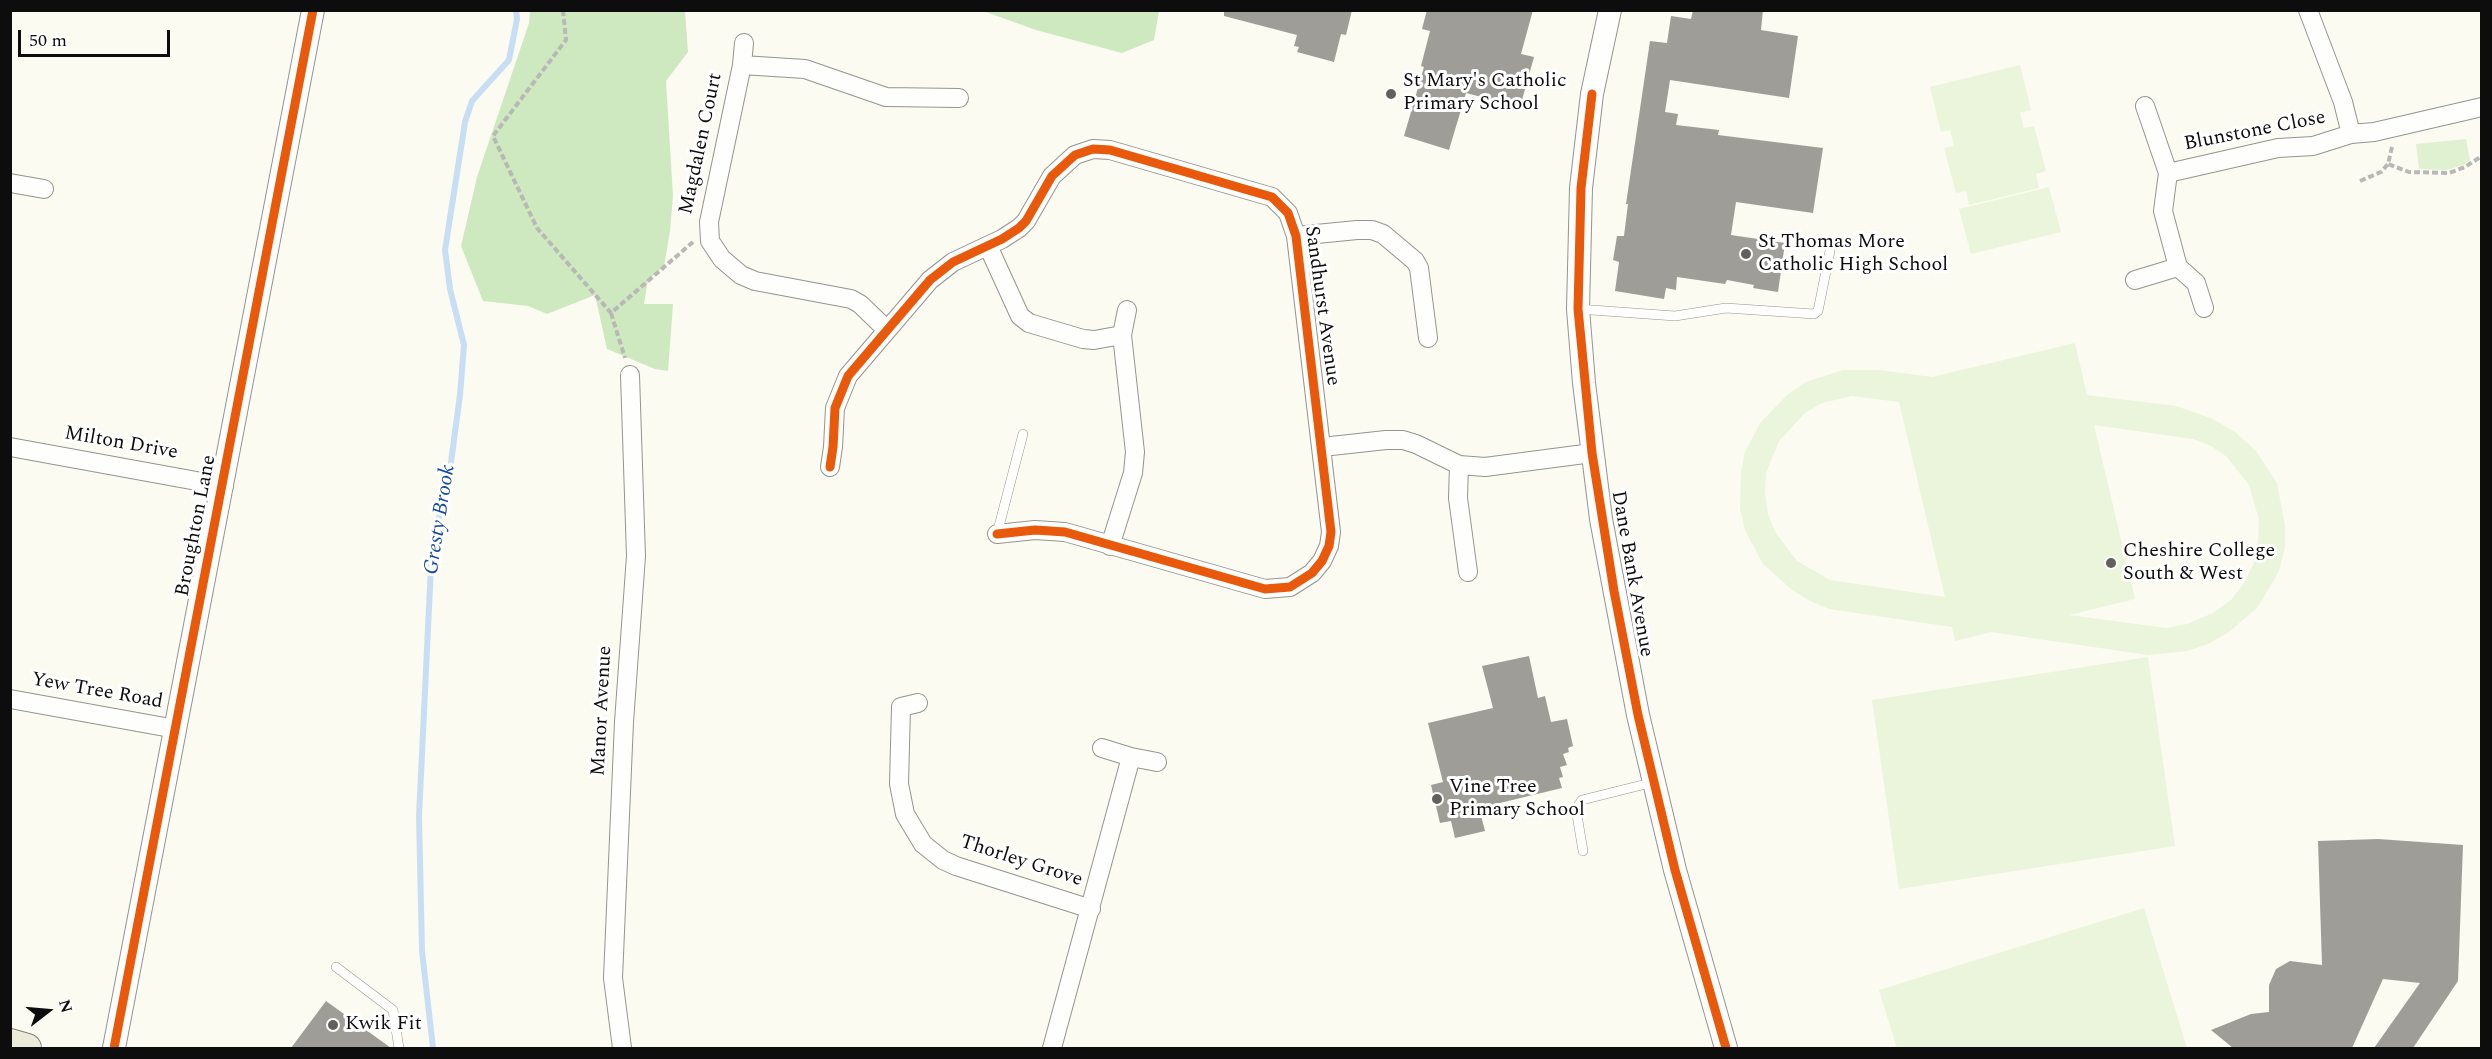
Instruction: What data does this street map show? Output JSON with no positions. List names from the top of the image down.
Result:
{
  "streets": {
    "street": [
      "Blunstone Close",
      "Magdalen Court",
      "Sandhurst Avenue",
      "Milton Drive",
      "Broughton Lane",
      "Dane Bank Avenue",
      "Yew Tree Road",
      "Manor Avenue",
      "Thorley Grove"
    ]
  },
  "crossings": [
    ["Magdalen Court", "Sandhurst Avenue"],
    ["Milton Drive", "Broughton Lane"],
    ["Broughton Lane", "Yew Tree Road"]
  ],
  "water": ["Gresty Brook"],
  "places": [
    "St Mary's Catholic Primary School",
    "St Thomas More Catholic High School",
    "Cheshire College South & West",
    "Vine Tree Primary School",
    "Kwik Fit"
  ],
  "scale_bar": "50 m",
  "north": "right"
}
